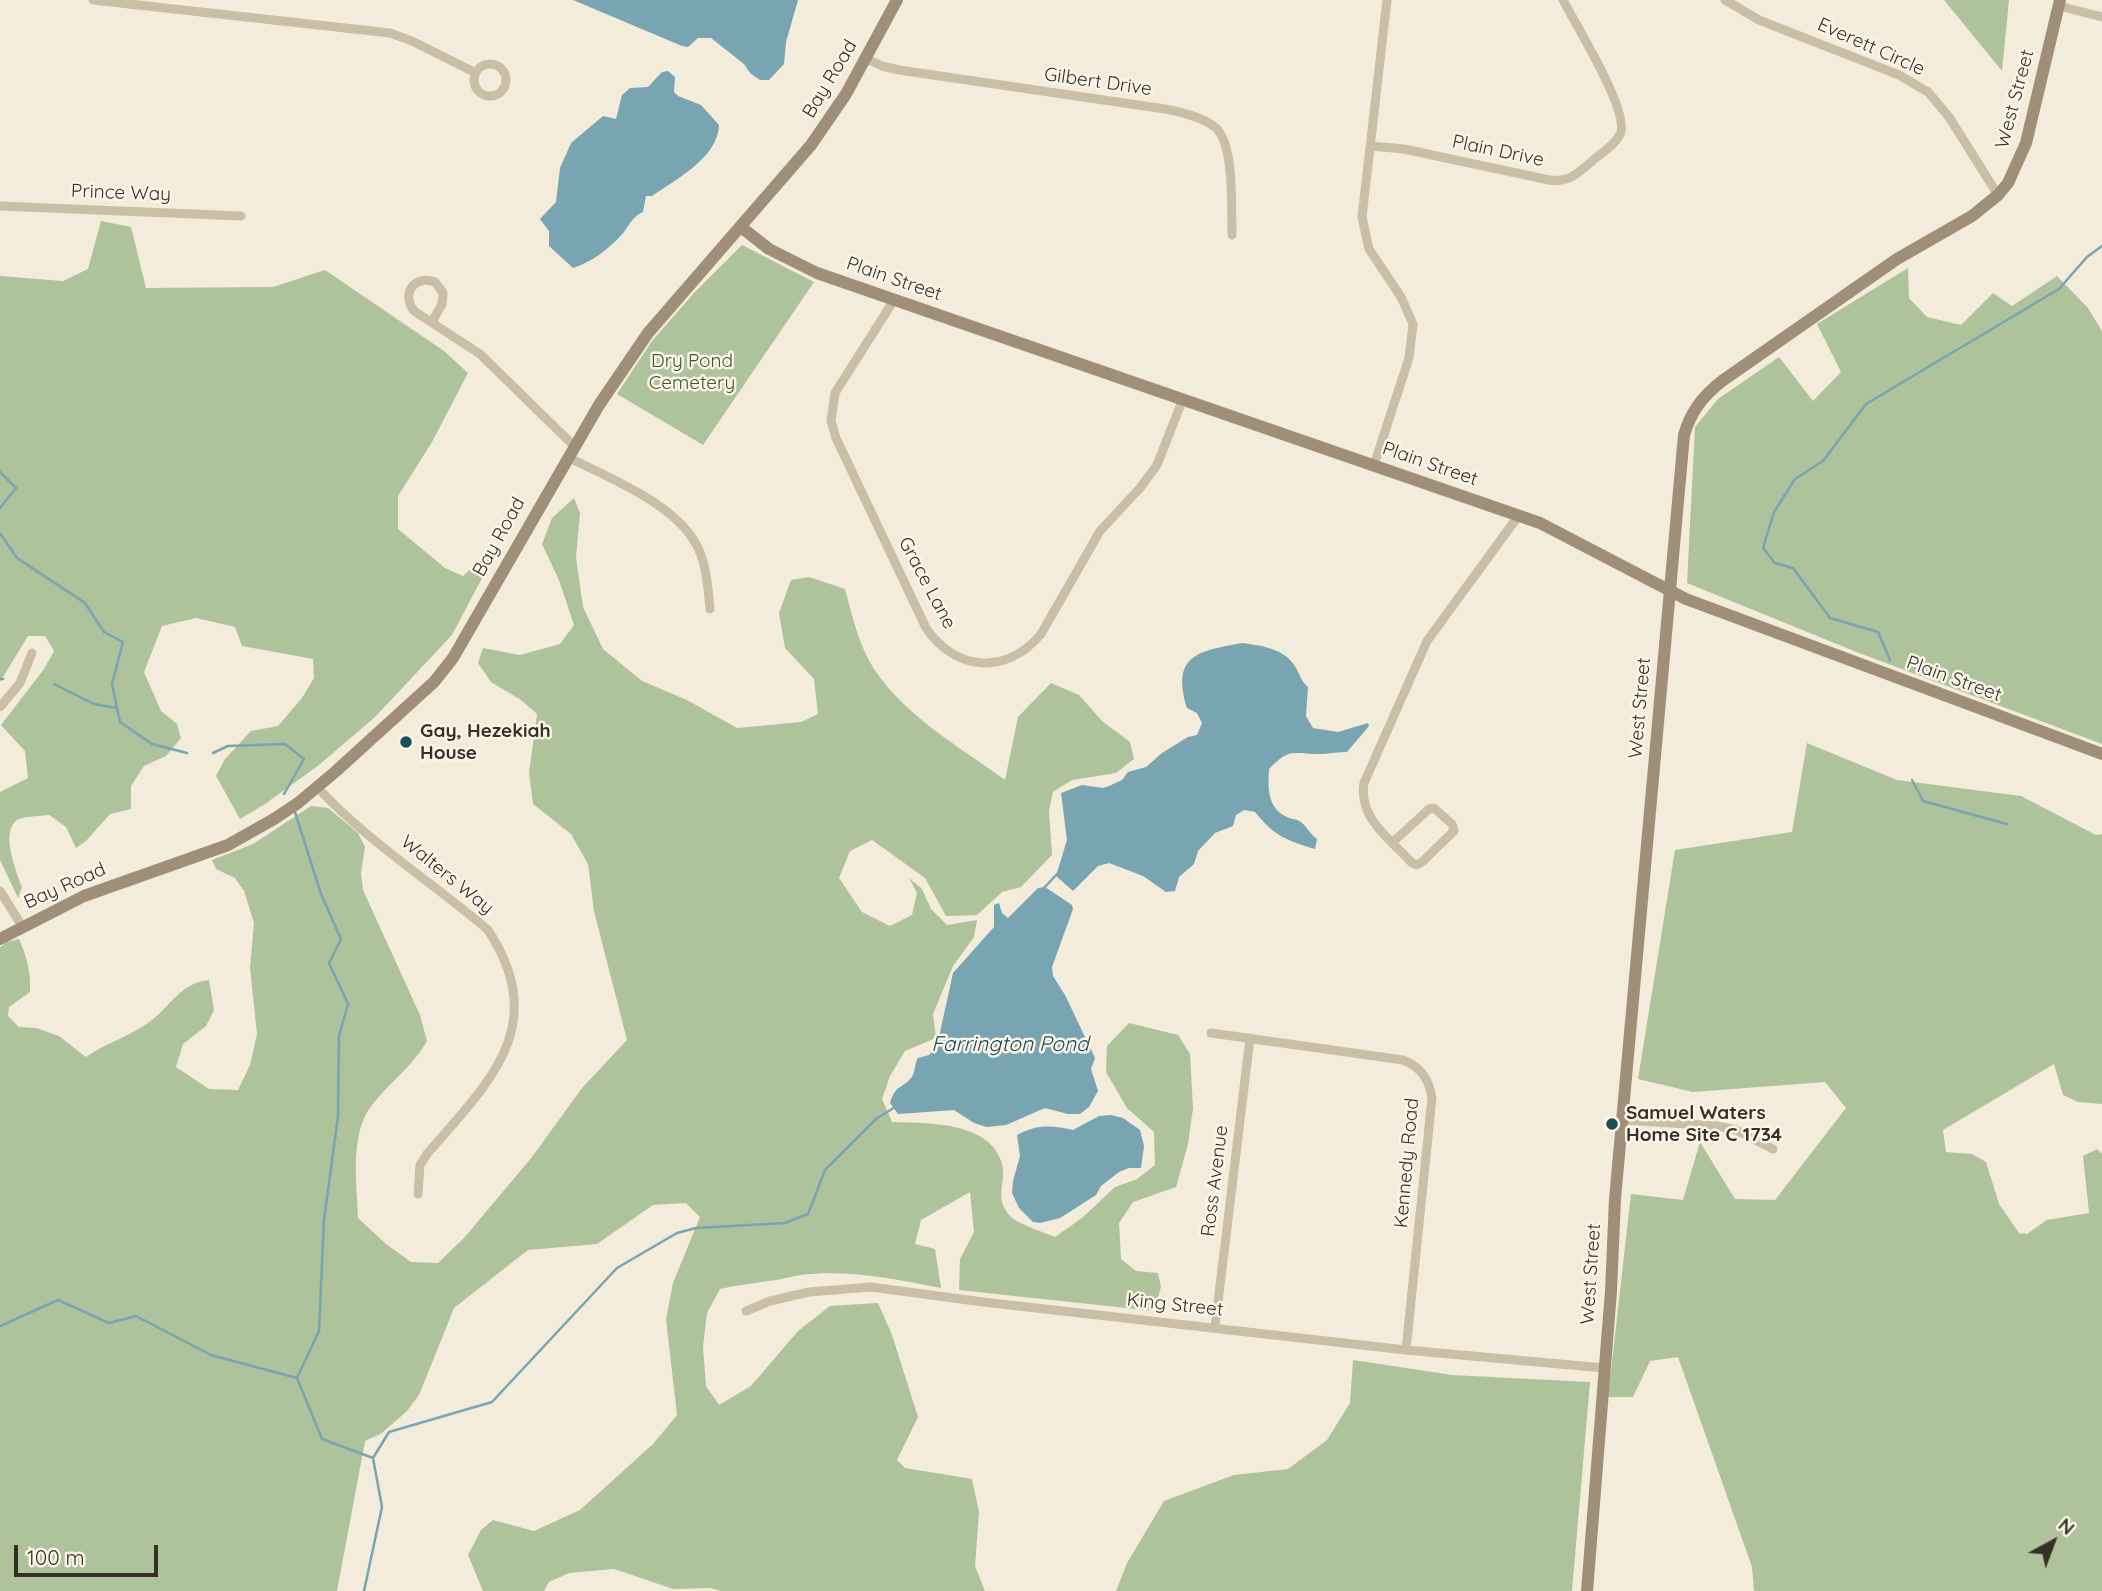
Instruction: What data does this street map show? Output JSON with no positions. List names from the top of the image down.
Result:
{
  "streets": {
    "street": [
      "Everett Circle",
      "Bay Road",
      "Gilbert Drive",
      "West Street",
      "Plain Drive",
      "Prince Way",
      "Plain Street",
      "Grace Lane",
      "Walters Way",
      "Kennedy Road",
      "Ross Avenue",
      "King Street"
    ]
  },
  "crossings": [
    ["Everett Circle", "West Street"],
    ["Bay Road", "Gilbert Drive"],
    ["Bay Road", "Plain Street"],
    ["Bay Road", "Walters Way"],
    ["West Street", "Plain Street"],
    ["West Street", "King Street"],
    ["Plain Street", "Grace Lane"],
    ["Kennedy Road", "Ross Avenue"],
    ["Kennedy Road", "King Street"],
    ["Ross Avenue", "King Street"]
  ],
  "water": ["Farrington Pond"],
  "parks": ["Dry Pond Cemetery"],
  "places": ["Gay, Hezekiah House", "Samuel Waters Home Site C 1734"],
  "scale_bar": "100 m",
  "north": "top right"
}
